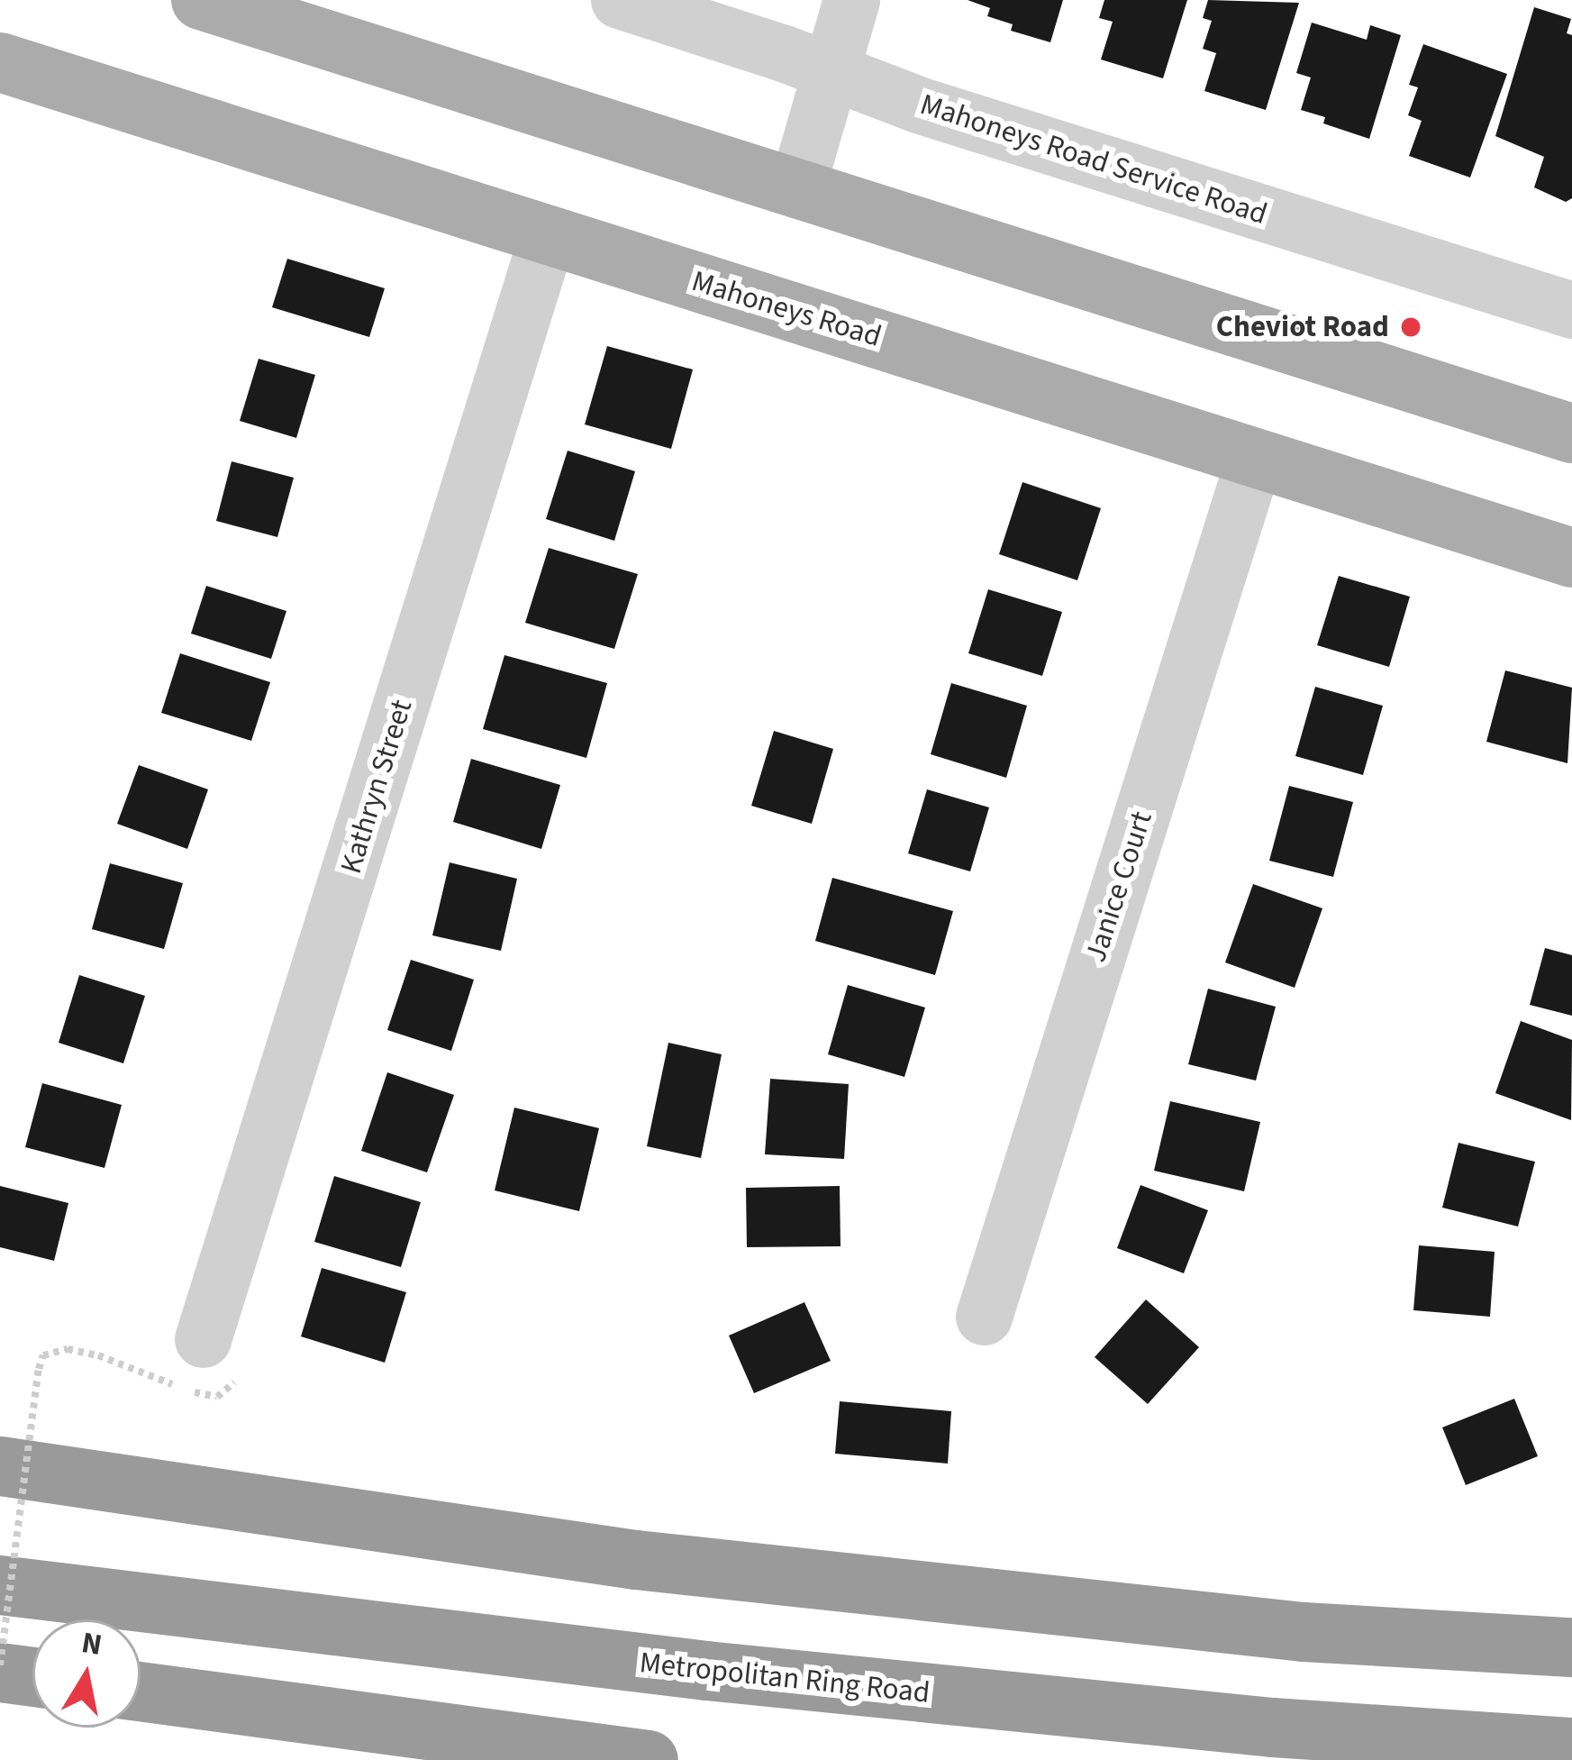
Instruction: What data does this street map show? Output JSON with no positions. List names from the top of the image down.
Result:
{
  "streets": {
    "highway": ["Metropolitan Ring Road"],
    "main road": ["Mahoneys Road"],
    "street": ["Mahoneys Road Service Road", "Kathryn Street", "Janice Court"]
  },
  "crossings": [
    ["Mahoneys Road", "Kathryn Street"],
    ["Mahoneys Road", "Janice Court"]
  ],
  "places": ["Cheviot Road"],
  "north": "top"
}
